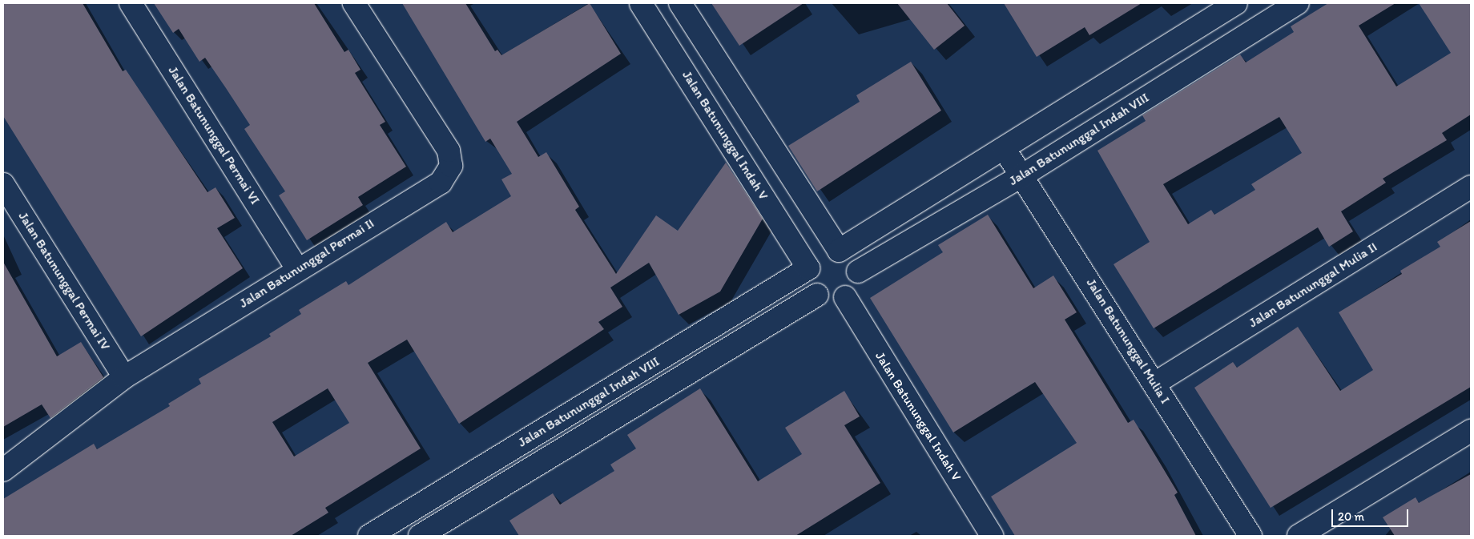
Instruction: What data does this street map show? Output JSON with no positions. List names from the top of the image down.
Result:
{
  "streets": {
    "street": [
      "Jalan Batununggal Permai VI",
      "Jalan Batununggal Indah V",
      "Jalan Batununggal Indah VIII",
      "Jalan Batununggal Permai II",
      "Jalan Batununggal Permai IV",
      "Jalan Batununggal Mulia II",
      "Jalan Batununggal Mulia I"
    ]
  },
  "crossings": [
    ["Jalan Batununggal Permai VI", "Jalan Batununggal Permai II"],
    ["Jalan Batununggal Indah V", "Jalan Batununggal Indah VIII"],
    ["Jalan Batununggal Indah VIII", "Jalan Batununggal Mulia I"],
    ["Jalan Batununggal Permai II", "Jalan Batununggal Permai IV"],
    ["Jalan Batununggal Mulia II", "Jalan Batununggal Mulia I"]
  ],
  "scale_bar": "20 m"
}
